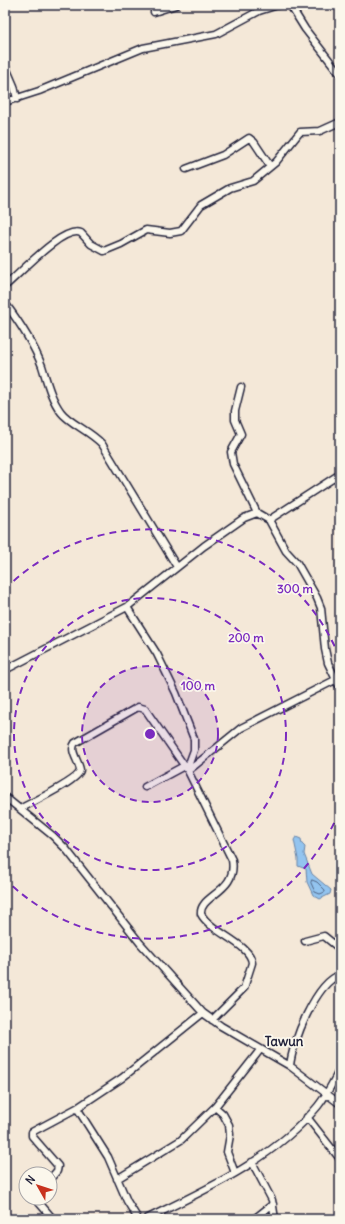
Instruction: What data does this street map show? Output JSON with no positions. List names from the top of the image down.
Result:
{
  "districts": ["Tawun"],
  "north": "top left",
  "rings": ["300 m", "200 m", "100 m"]
}
